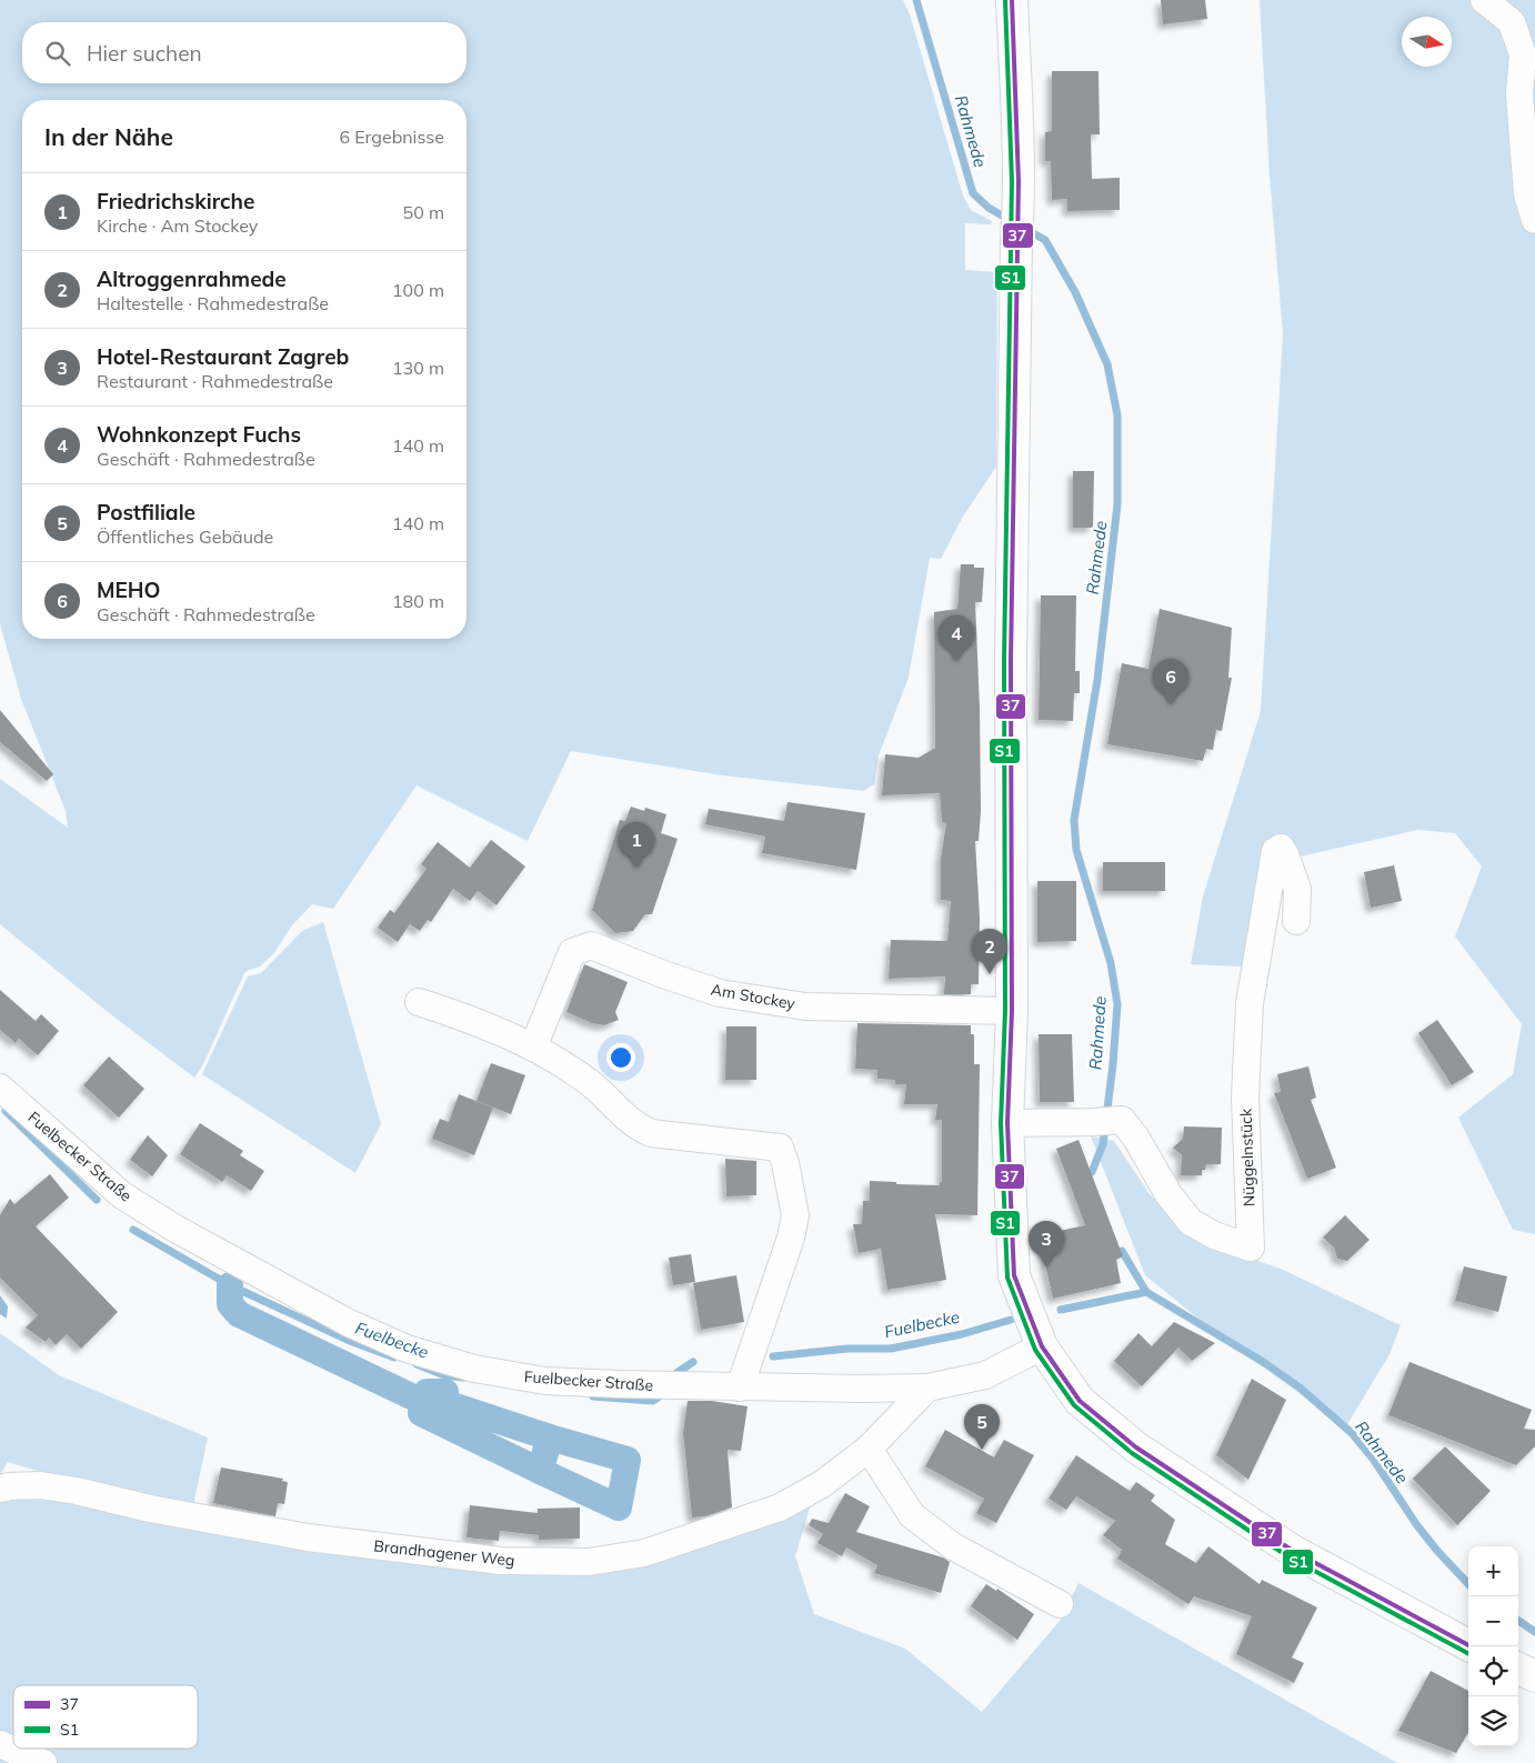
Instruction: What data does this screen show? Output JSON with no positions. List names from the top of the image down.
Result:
{
  "streets": {
    "street": [
      "Am Stockey",
      "Fuelbecker Straße",
      "Nüggelnstück",
      "Brandhagener Weg"
    ]
  },
  "crossings": [
    ["Fuelbecker Straße", "Brandhagener Weg"]
  ],
  "water": ["Rahmede", "Fuelbecke"],
  "lines": ["transit line 37", "transit line S1"],
  "legend": ["37", "S1"],
  "north": "right",
  "page": {
    "search": "Hier suchen",
    "heading": ["In der Nähe", "6 Ergebnisse"],
    "list": [
      {
        "mark": "1",
        "name": "Friedrichskirche",
        "note": "Kirche · Am Stockey",
        "value": "50 m"
      },
      {
        "mark": "2",
        "name": "Altroggenrahmede",
        "note": "Haltestelle · Rahmedestraße",
        "value": "100 m"
      },
      {
        "mark": "3",
        "name": "Hotel-Restaurant Zagreb",
        "note": "Restaurant · Rahmedestraße",
        "value": "130 m"
      },
      {
        "mark": "4",
        "name": "Wohnkonzept Fuchs",
        "note": "Geschäft · Rahmedestraße",
        "value": "140 m"
      },
      {
        "mark": "5",
        "name": "Postfiliale",
        "note": "Öffentliches Gebäude",
        "value": "140 m"
      },
      {
        "mark": "6",
        "name": "MEHO",
        "note": "Geschäft · Rahmedestraße",
        "value": "180 m"
      }
    ],
    "pins": [
      "4",
      "6",
      "1",
      "2",
      "3",
      "5"
    ],
    "map_buttons": ["+", "−"]
  }
}
